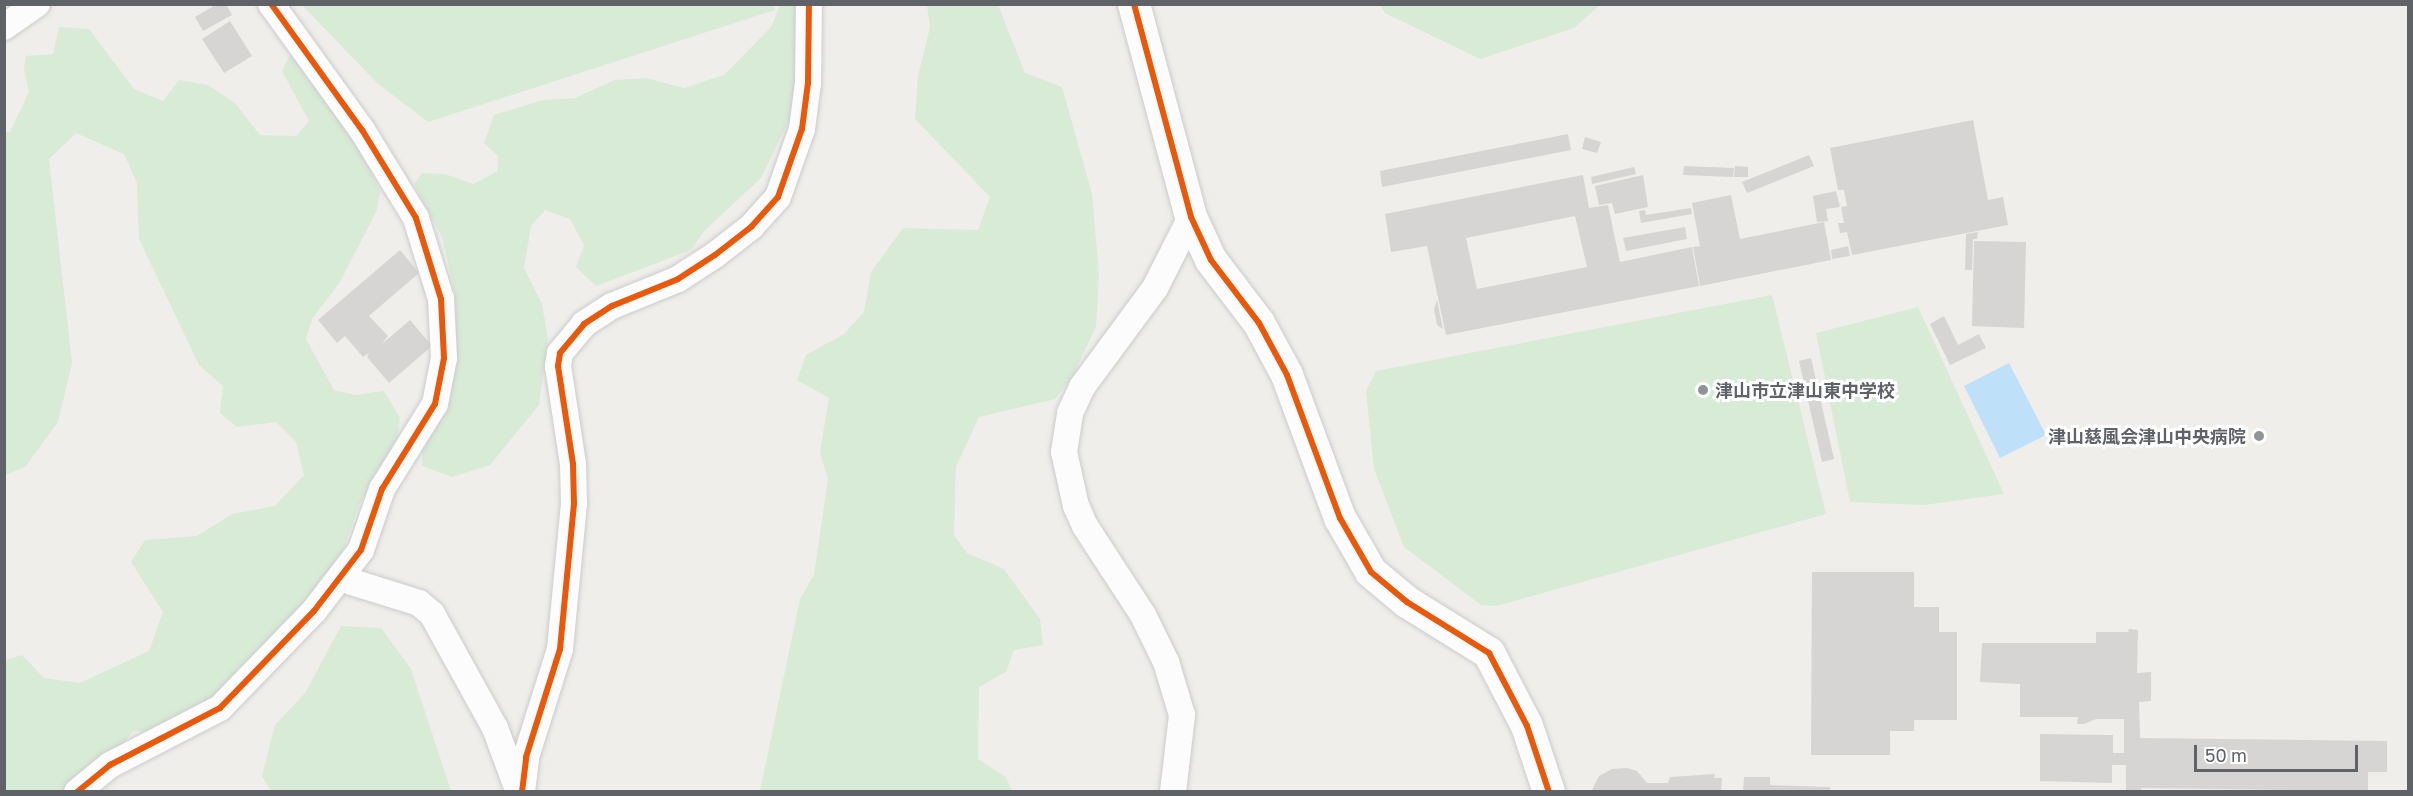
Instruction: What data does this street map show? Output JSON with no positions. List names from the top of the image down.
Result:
{
  "places": ["津山市立津山東中学校", "津山慈風会津山中央病院"],
  "scale_bar": "50 m"
}
